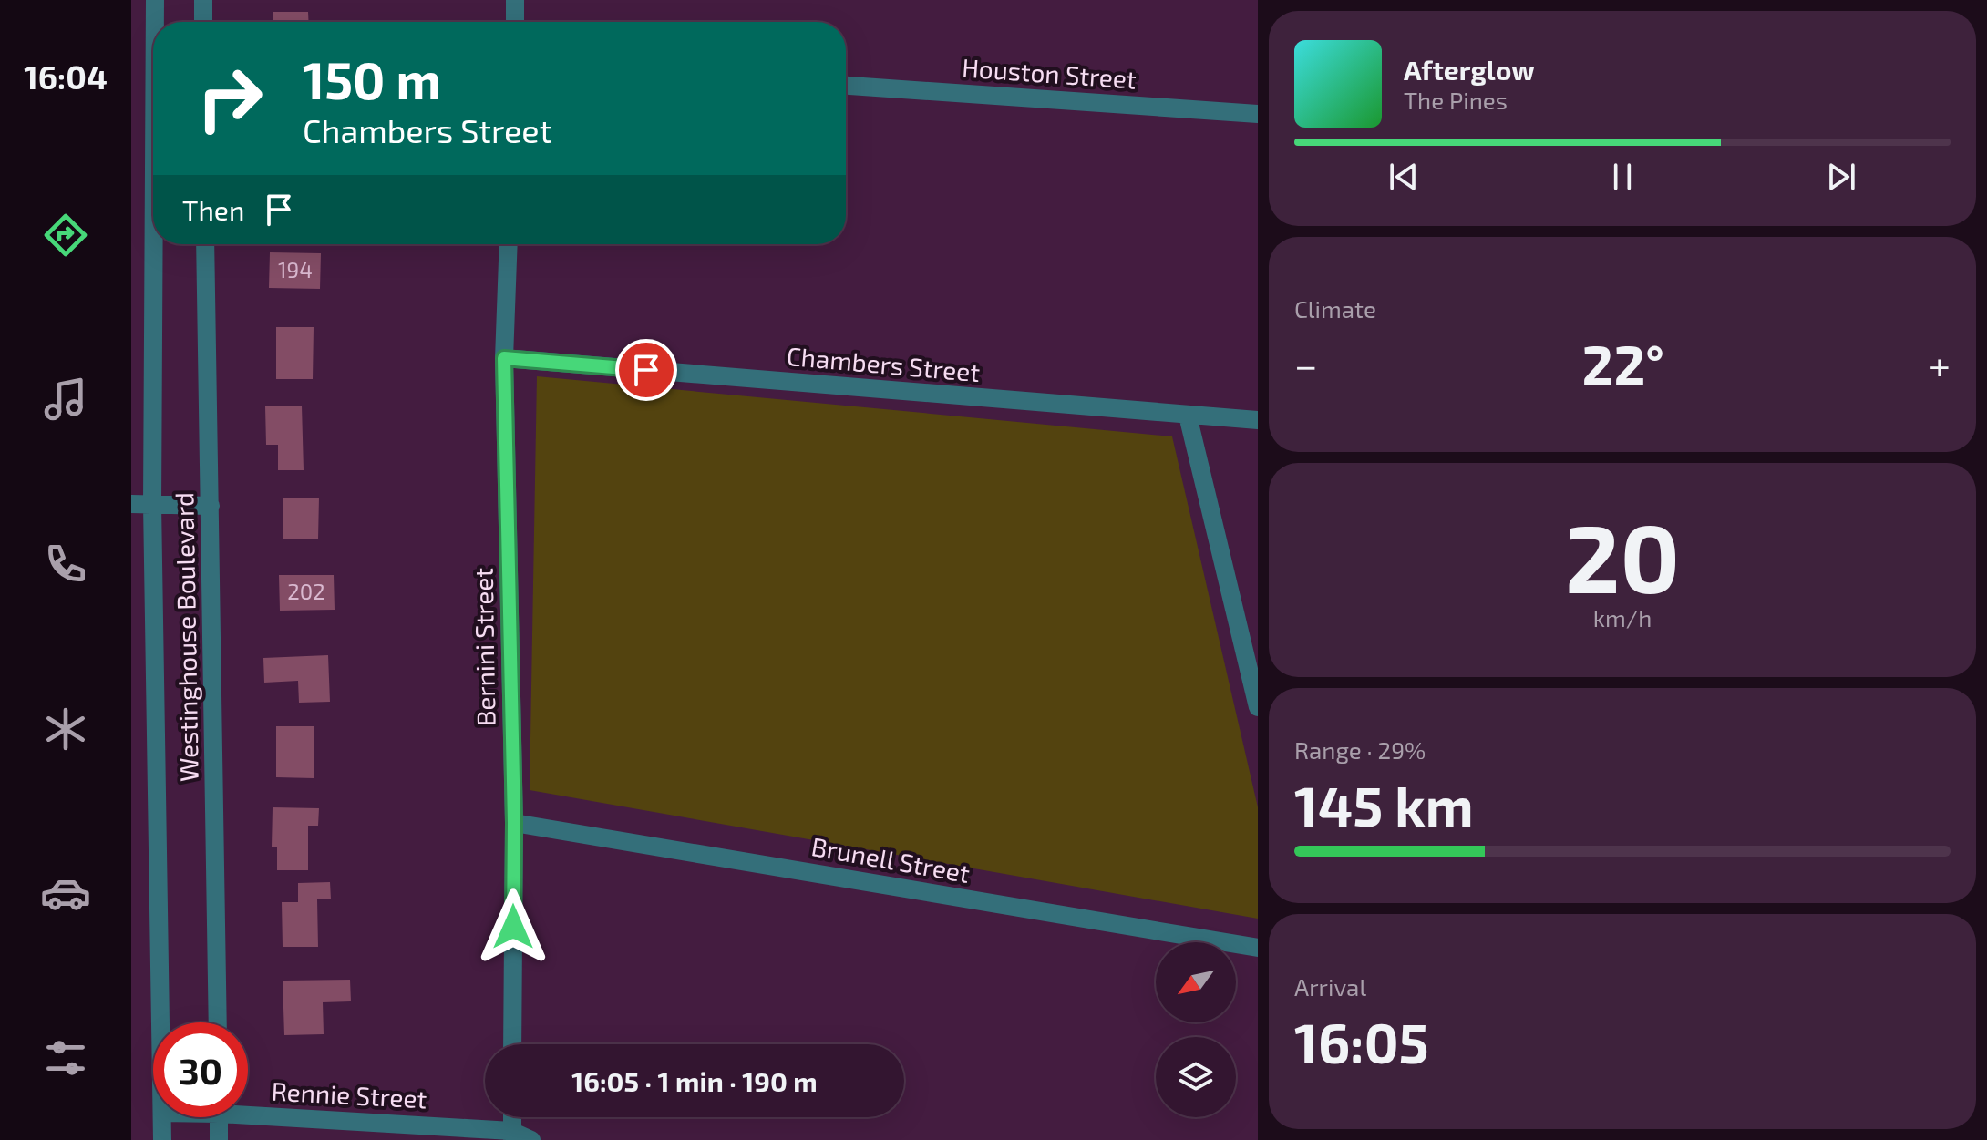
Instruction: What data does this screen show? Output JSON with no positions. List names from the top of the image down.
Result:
{
  "streets": {
    "street": [
      "Houston Street",
      "Chambers Street",
      "Westinghouse Boulevard",
      "Bernini Street",
      "Brunell Street",
      "Rennie Street"
    ]
  },
  "crossings": [
    ["Chambers Street", "Bernini Street"],
    ["Bernini Street", "Brunell Street"]
  ],
  "house_numbers": ["194", "202"],
  "north": "bottom left",
  "page": {
    "tabs": "16:04",
    "turn": ["150 m", "Chambers Street"],
    "song": ["Afterglow", "The Pines"],
    "then": "Then",
    "tile": [
      "Climate",
      ["20", "km/h"],
      ["Range · 29%", "145 km"],
      ["Arrival", "16:05"]
    ],
    "heat": ["−", "22°", "+"],
    "limit": "30",
    "trip": "16:05 · 1 min · 190 m"
  }
}
